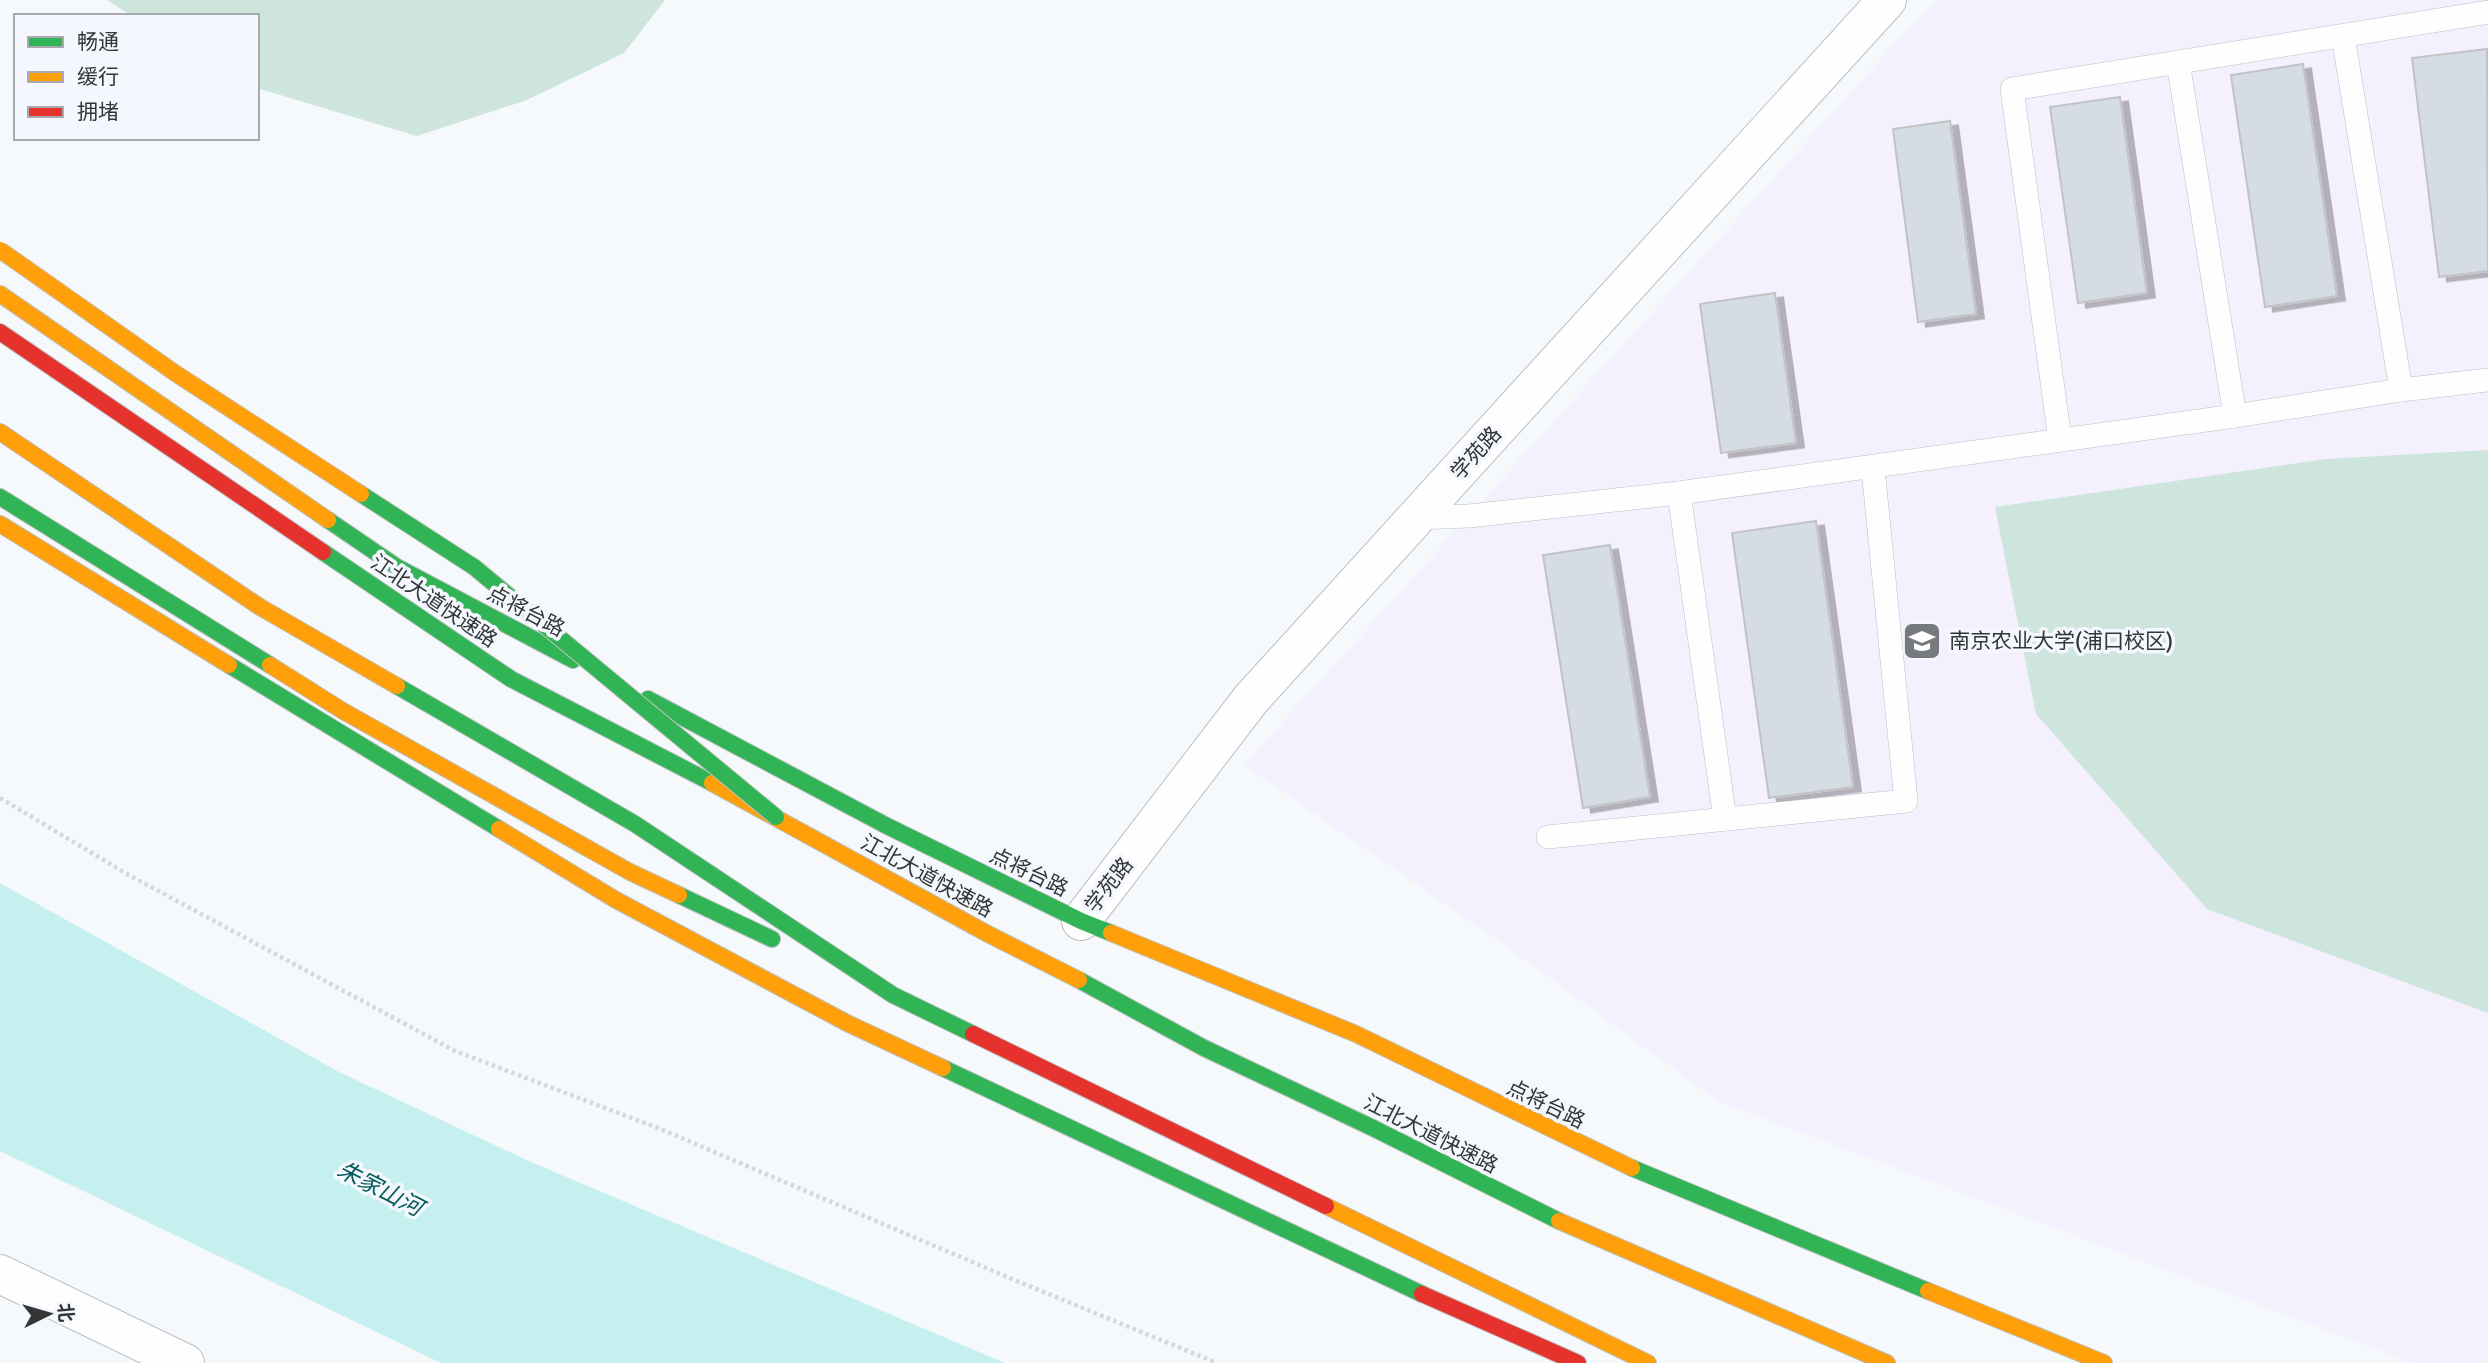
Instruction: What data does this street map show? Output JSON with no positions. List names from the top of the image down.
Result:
{
  "streets": {
    "main road": ["江北大道快速路", "点将台路"],
    "street": ["学苑路"]
  },
  "crossings": [
    ["学苑路", "点将台路"]
  ],
  "water": ["朱家山河"],
  "places": {
    "school or university": ["南京农业大学(浦口校区)"]
  },
  "legend": ["畅通", "缓行", "拥堵"],
  "north": "right"
}
